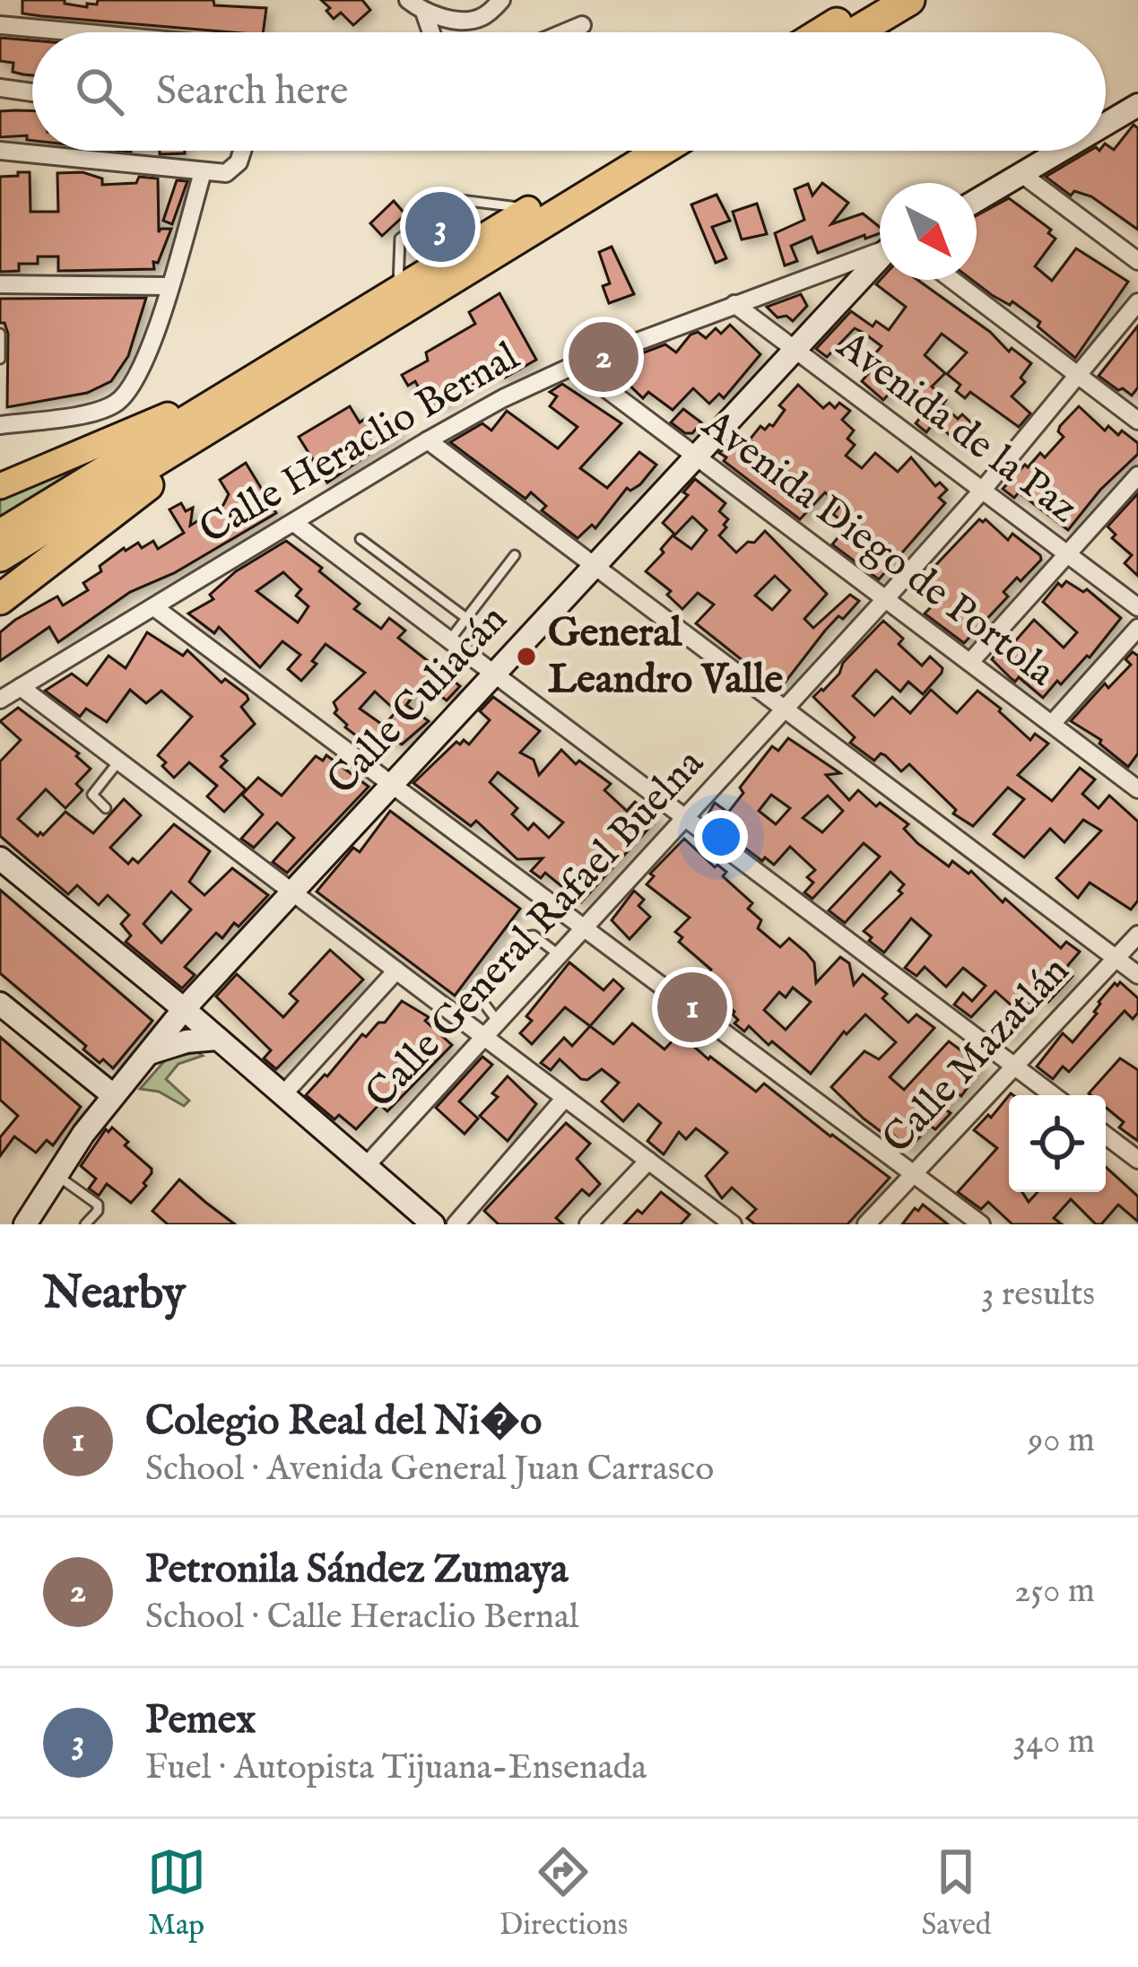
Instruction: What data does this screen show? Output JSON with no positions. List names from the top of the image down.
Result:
{
  "streets": {
    "street": [
      "Avenida de la Paz",
      "Calle Heraclio Bernal",
      "Avenida Diego de Portola",
      "Calle Culiacán",
      "Calle General Rafael Buelna",
      "Calle Mazatlán"
    ]
  },
  "crossings": [
    ["Avenida de la Paz", "Calle Heraclio Bernal"],
    ["Avenida de la Paz", "Calle Culiacán"],
    ["Avenida de la Paz", "Calle General Rafael Buelna"],
    ["Calle Heraclio Bernal", "Avenida Diego de Portola"],
    ["Avenida Diego de Portola", "Calle Culiacán"],
    ["Avenida Diego de Portola", "Calle General Rafael Buelna"]
  ],
  "places": ["General Leandro Valle"],
  "north": "bottom right",
  "page": {
    "search": "Search here",
    "pins": ["3", "2", "1"],
    "heading": ["Nearby", "3 results"],
    "list": [
      {
        "mark": "1",
        "name": "Colegio Real del Ni�o",
        "note": "School · Avenida General Juan Carrasco",
        "value": "90 m"
      },
      {
        "mark": "2",
        "name": "Petronila Sández Zumaya",
        "note": "School · Calle Heraclio Bernal",
        "value": "250 m"
      },
      {
        "mark": "3",
        "name": "Pemex",
        "note": "Fuel · Autopista Tijuana-Ensenada",
        "value": "340 m"
      }
    ],
    "nav": ["Map", "Directions", "Saved"]
  }
}
